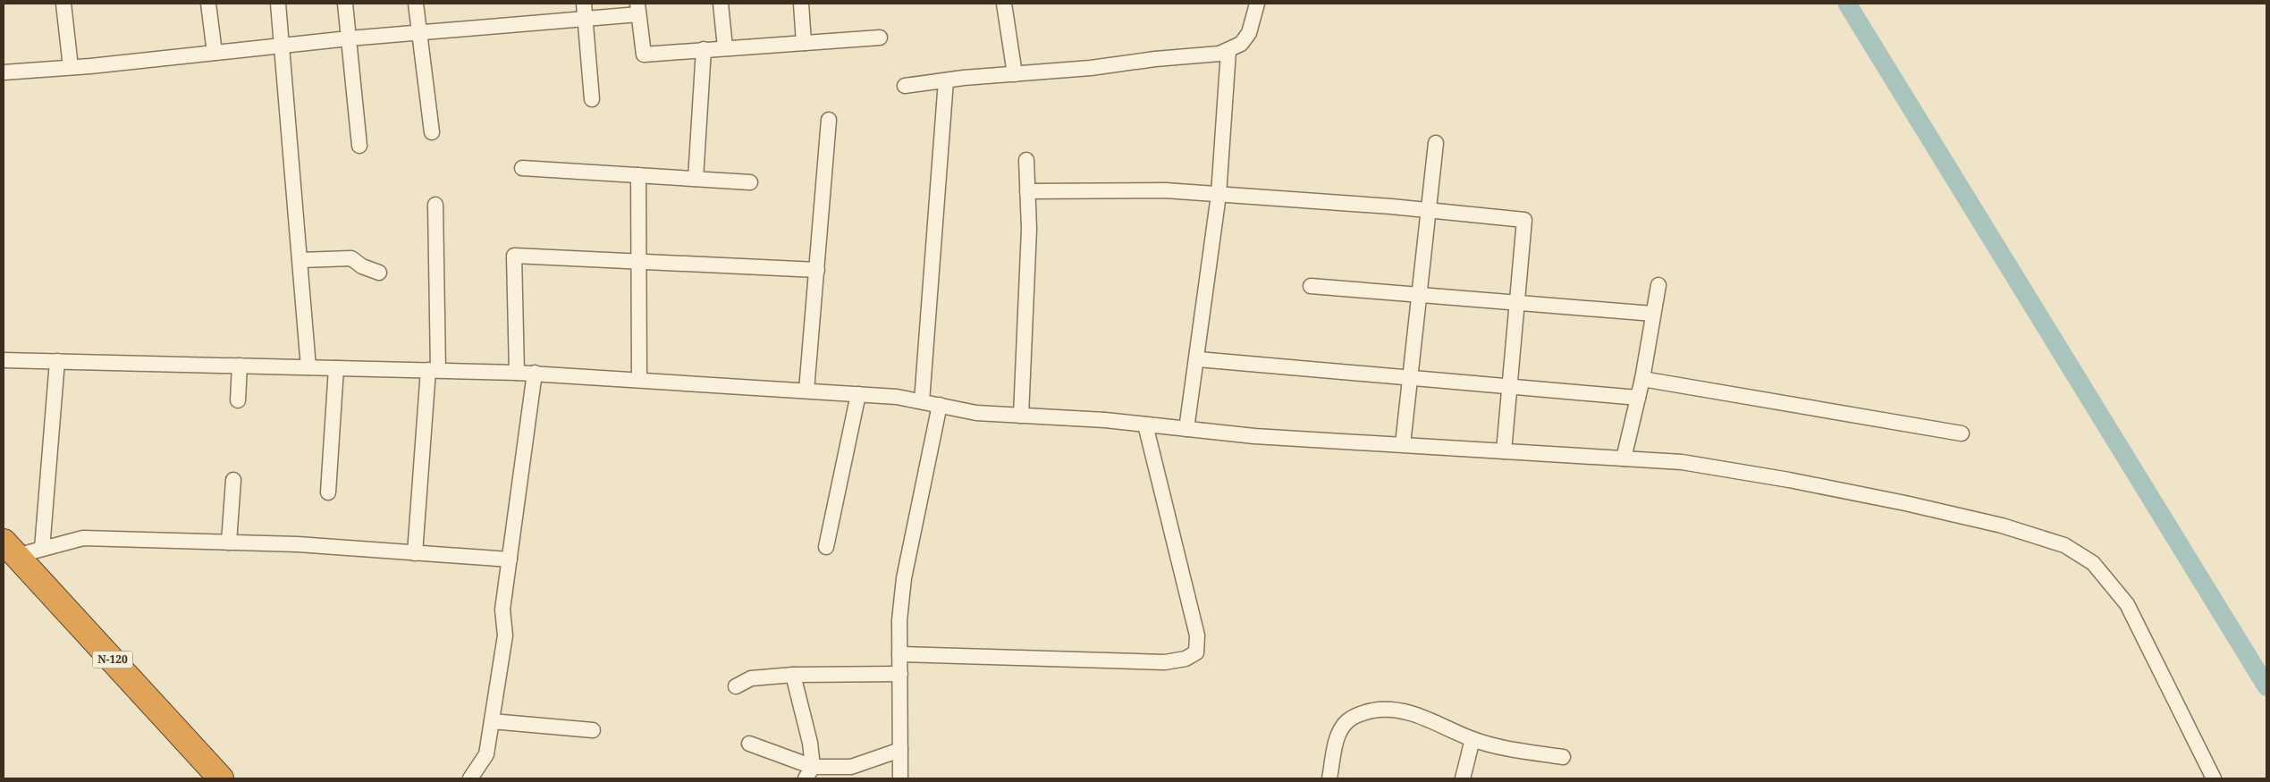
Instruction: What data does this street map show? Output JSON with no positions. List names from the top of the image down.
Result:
{
  "streets": {
    "highway": ["N-120"]
  }
}
